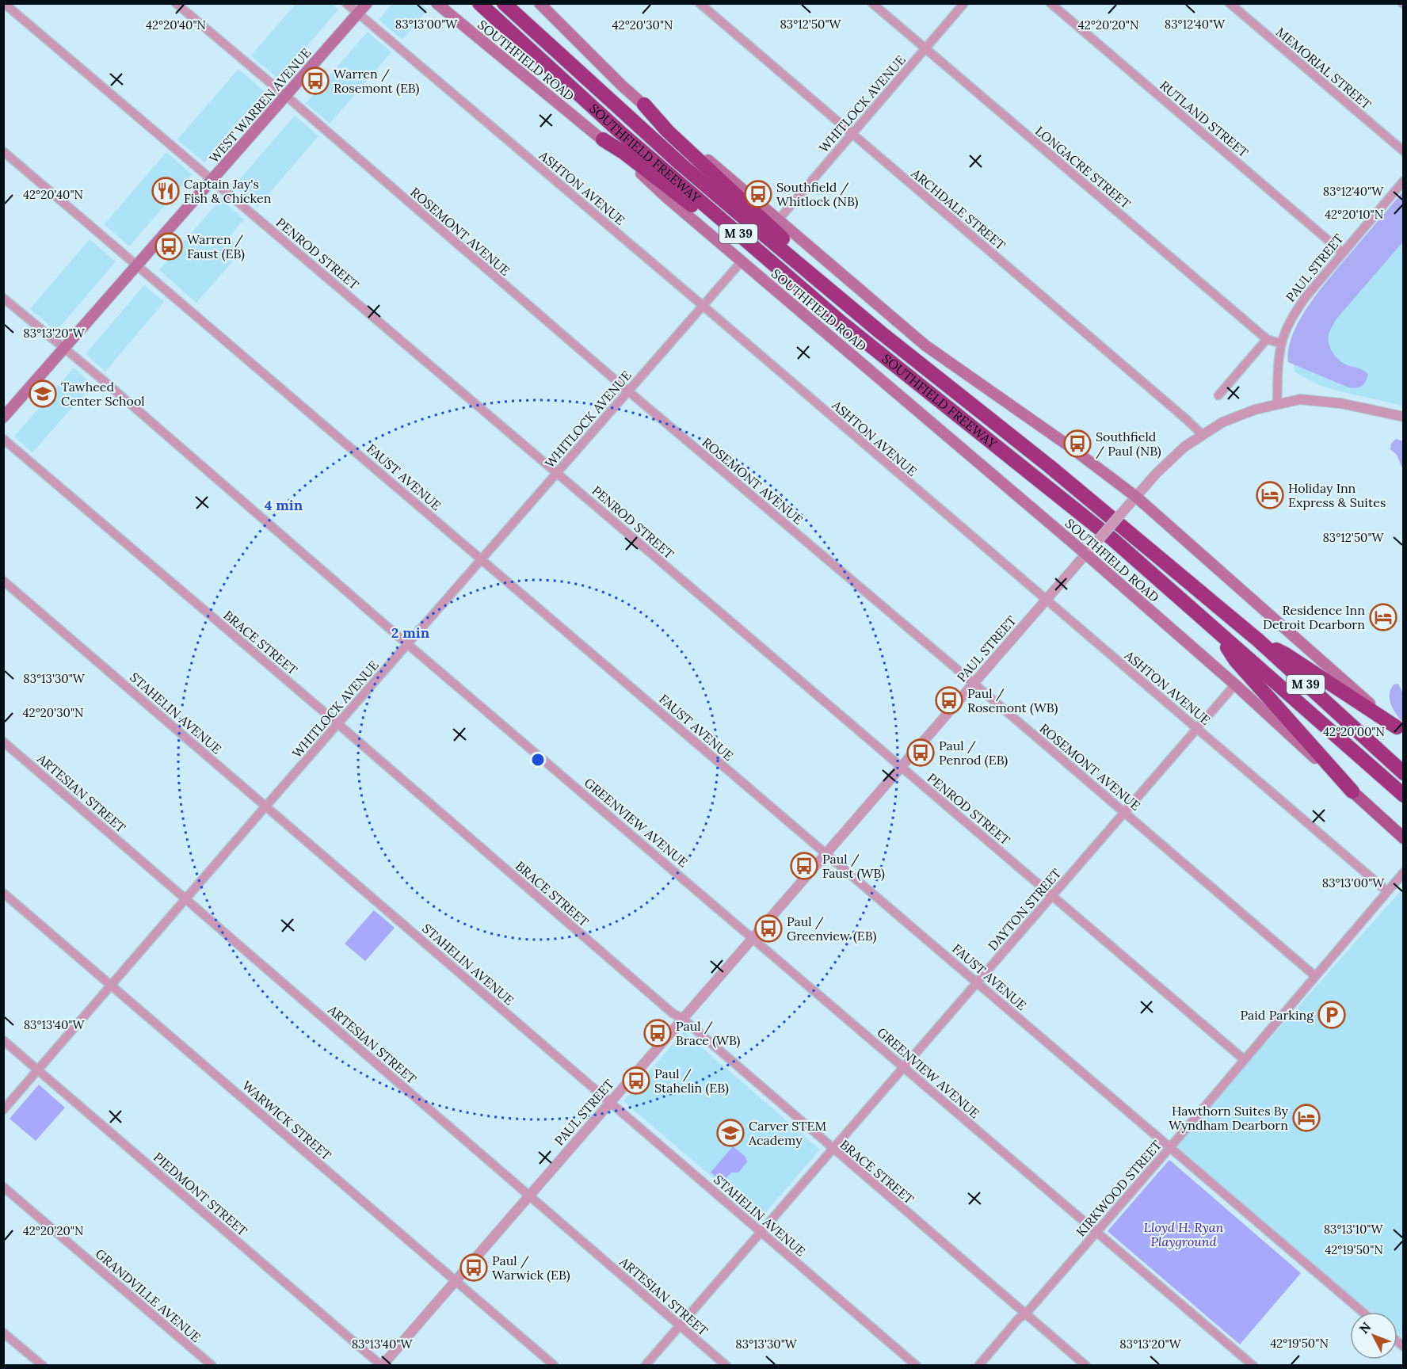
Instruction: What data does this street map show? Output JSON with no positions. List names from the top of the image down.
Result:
{
  "streets": {
    "highway": ["SOUTHFIELD FREEWAY", "M 39"],
    "main road": ["SOUTHFIELD ROAD", "WEST WARREN AVENUE"],
    "street": [
      "MEMORIAL STREET",
      "WHITLOCK AVENUE",
      "RUTLAND STREET",
      "LONGACRE STREET",
      "ASHTON AVENUE",
      "ARCHDALE STREET",
      "ROSEMONT AVENUE",
      "PENROD STREET",
      "PAUL STREET",
      "FAUST AVENUE",
      "BRACE STREET",
      "STAHELIN AVENUE",
      "ARTESIAN STREET",
      "GREENVIEW AVENUE",
      "DAYTON STREET",
      "WARWICK STREET",
      "KIRKWOOD STREET",
      "PIEDMONT STREET",
      "GRANDVILLE AVENUE"
    ]
  },
  "crossings": [
    ["SOUTHFIELD ROAD", "WHITLOCK AVENUE"],
    ["SOUTHFIELD ROAD", "PAUL STREET"],
    ["SOUTHFIELD ROAD", "DAYTON STREET"],
    ["WHITLOCK AVENUE", "LONGACRE STREET"],
    ["WHITLOCK AVENUE", "ASHTON AVENUE"],
    ["WHITLOCK AVENUE", "ARCHDALE STREET"],
    ["WHITLOCK AVENUE", "ROSEMONT AVENUE"],
    ["WHITLOCK AVENUE", "PENROD STREET"],
    ["WHITLOCK AVENUE", "FAUST AVENUE"],
    ["WHITLOCK AVENUE", "BRACE STREET"],
    ["WHITLOCK AVENUE", "STAHELIN AVENUE"],
    ["WHITLOCK AVENUE", "ARTESIAN STREET"],
    ["WHITLOCK AVENUE", "GREENVIEW AVENUE"],
    ["WHITLOCK AVENUE", "WARWICK STREET"],
    ["WHITLOCK AVENUE", "PIEDMONT STREET"],
    ["WEST WARREN AVENUE", "ASHTON AVENUE"],
    ["WEST WARREN AVENUE", "ROSEMONT AVENUE"],
    ["WEST WARREN AVENUE", "PENROD STREET"],
    ["WEST WARREN AVENUE", "FAUST AVENUE"],
    ["WEST WARREN AVENUE", "GREENVIEW AVENUE"],
    ["RUTLAND STREET", "PAUL STREET"],
    ["LONGACRE STREET", "PAUL STREET"],
    ["ASHTON AVENUE", "PAUL STREET"],
    ["ASHTON AVENUE", "DAYTON STREET"],
    ["ASHTON AVENUE", "KIRKWOOD STREET"],
    ["ARCHDALE STREET", "PAUL STREET"],
    ["ROSEMONT AVENUE", "PAUL STREET"],
    ["ROSEMONT AVENUE", "DAYTON STREET"],
    ["ROSEMONT AVENUE", "KIRKWOOD STREET"],
    ["PENROD STREET", "PAUL STREET"],
    ["PENROD STREET", "DAYTON STREET"],
    ["PENROD STREET", "KIRKWOOD STREET"],
    ["PAUL STREET", "FAUST AVENUE"],
    ["PAUL STREET", "BRACE STREET"],
    ["PAUL STREET", "STAHELIN AVENUE"],
    ["PAUL STREET", "ARTESIAN STREET"],
    ["PAUL STREET", "GREENVIEW AVENUE"],
    ["PAUL STREET", "WARWICK STREET"],
    ["PAUL STREET", "PIEDMONT STREET"],
    ["FAUST AVENUE", "DAYTON STREET"],
    ["FAUST AVENUE", "KIRKWOOD STREET"],
    ["BRACE STREET", "DAYTON STREET"],
    ["BRACE STREET", "KIRKWOOD STREET"],
    ["STAHELIN AVENUE", "DAYTON STREET"],
    ["ARTESIAN STREET", "DAYTON STREET"],
    ["GREENVIEW AVENUE", "DAYTON STREET"],
    ["GREENVIEW AVENUE", "KIRKWOOD STREET"]
  ],
  "parks": ["Lloyd H. Ryan Playground"],
  "places": {
    "bus stop": [
      "Warren / Rosemont (EB)",
      "Southfield / Whitlock (NB)",
      "Warren / Faust (EB)",
      "Southfield / Paul (NB)",
      "Paul / Rosemont (WB)",
      "Paul / Penrod (EB)",
      "Paul / Faust (WB)",
      "Paul / Greenview (EB)",
      "Paul / Brace (WB)",
      "Paul / Stahelin (EB)",
      "Paul / Warwick (EB)"
    ],
    "restaurant": ["Captain Jay's Fish & Chicken"],
    "school or university": ["Tawheed Center School", "Carver STEM Academy"],
    "hotel": ["Holiday Inn Express & Suites", "Residence Inn Detroit Dearborn", "Hawthorn Suites By Wyndham Dearborn"],
    "parking": ["Paid Parking"]
  },
  "north": "top left",
  "coordinates": [
    "83°13'00\"W",
    "83°12'50\"W",
    "83°12'40\"W",
    "42°20'40\"N",
    "42°20'30\"N",
    "42°20'20\"N",
    "42°20'10\"N",
    "83°13'20\"W",
    "83°13'30\"W",
    "42°20'00\"N",
    "83°13'40\"W",
    "83°13'10\"W",
    "42°19'50\"N"
  ],
  "rings": ["4 min", "2 min"]
}
